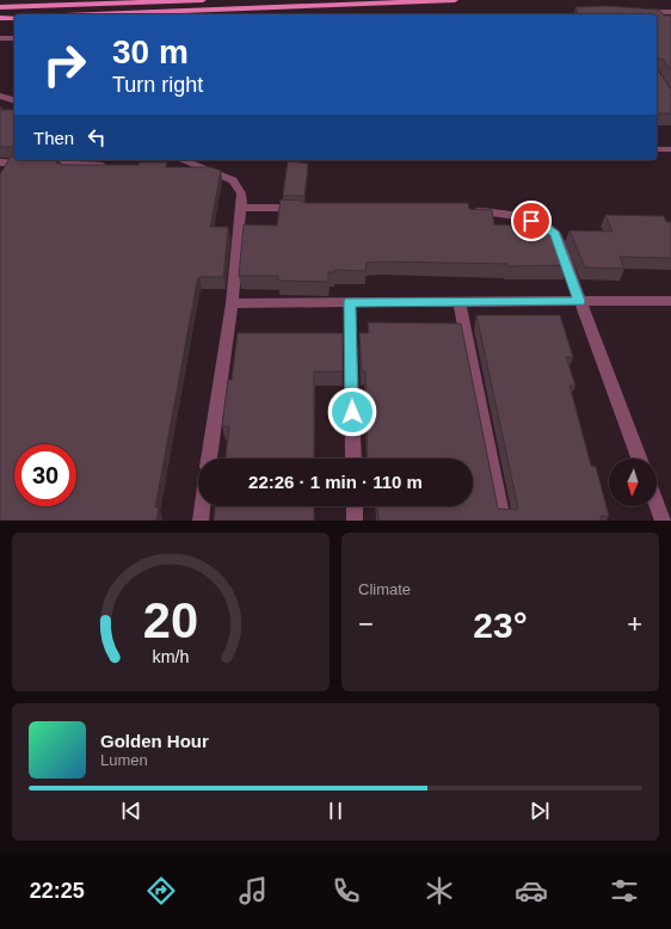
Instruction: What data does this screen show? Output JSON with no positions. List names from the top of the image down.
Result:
{
  "north": "bottom",
  "page": {
    "turn": ["30 m", "Turn right"],
    "then": "Then",
    "limit": "30",
    "trip": "22:26 · 1 min · 110 m",
    "tile": "Climate",
    "heat": ["−", "23°", "+"],
    "song": ["Golden Hour", "Lumen"],
    "tabs": "22:25",
    "gauge": ["20", "km/h"]
  }
}
